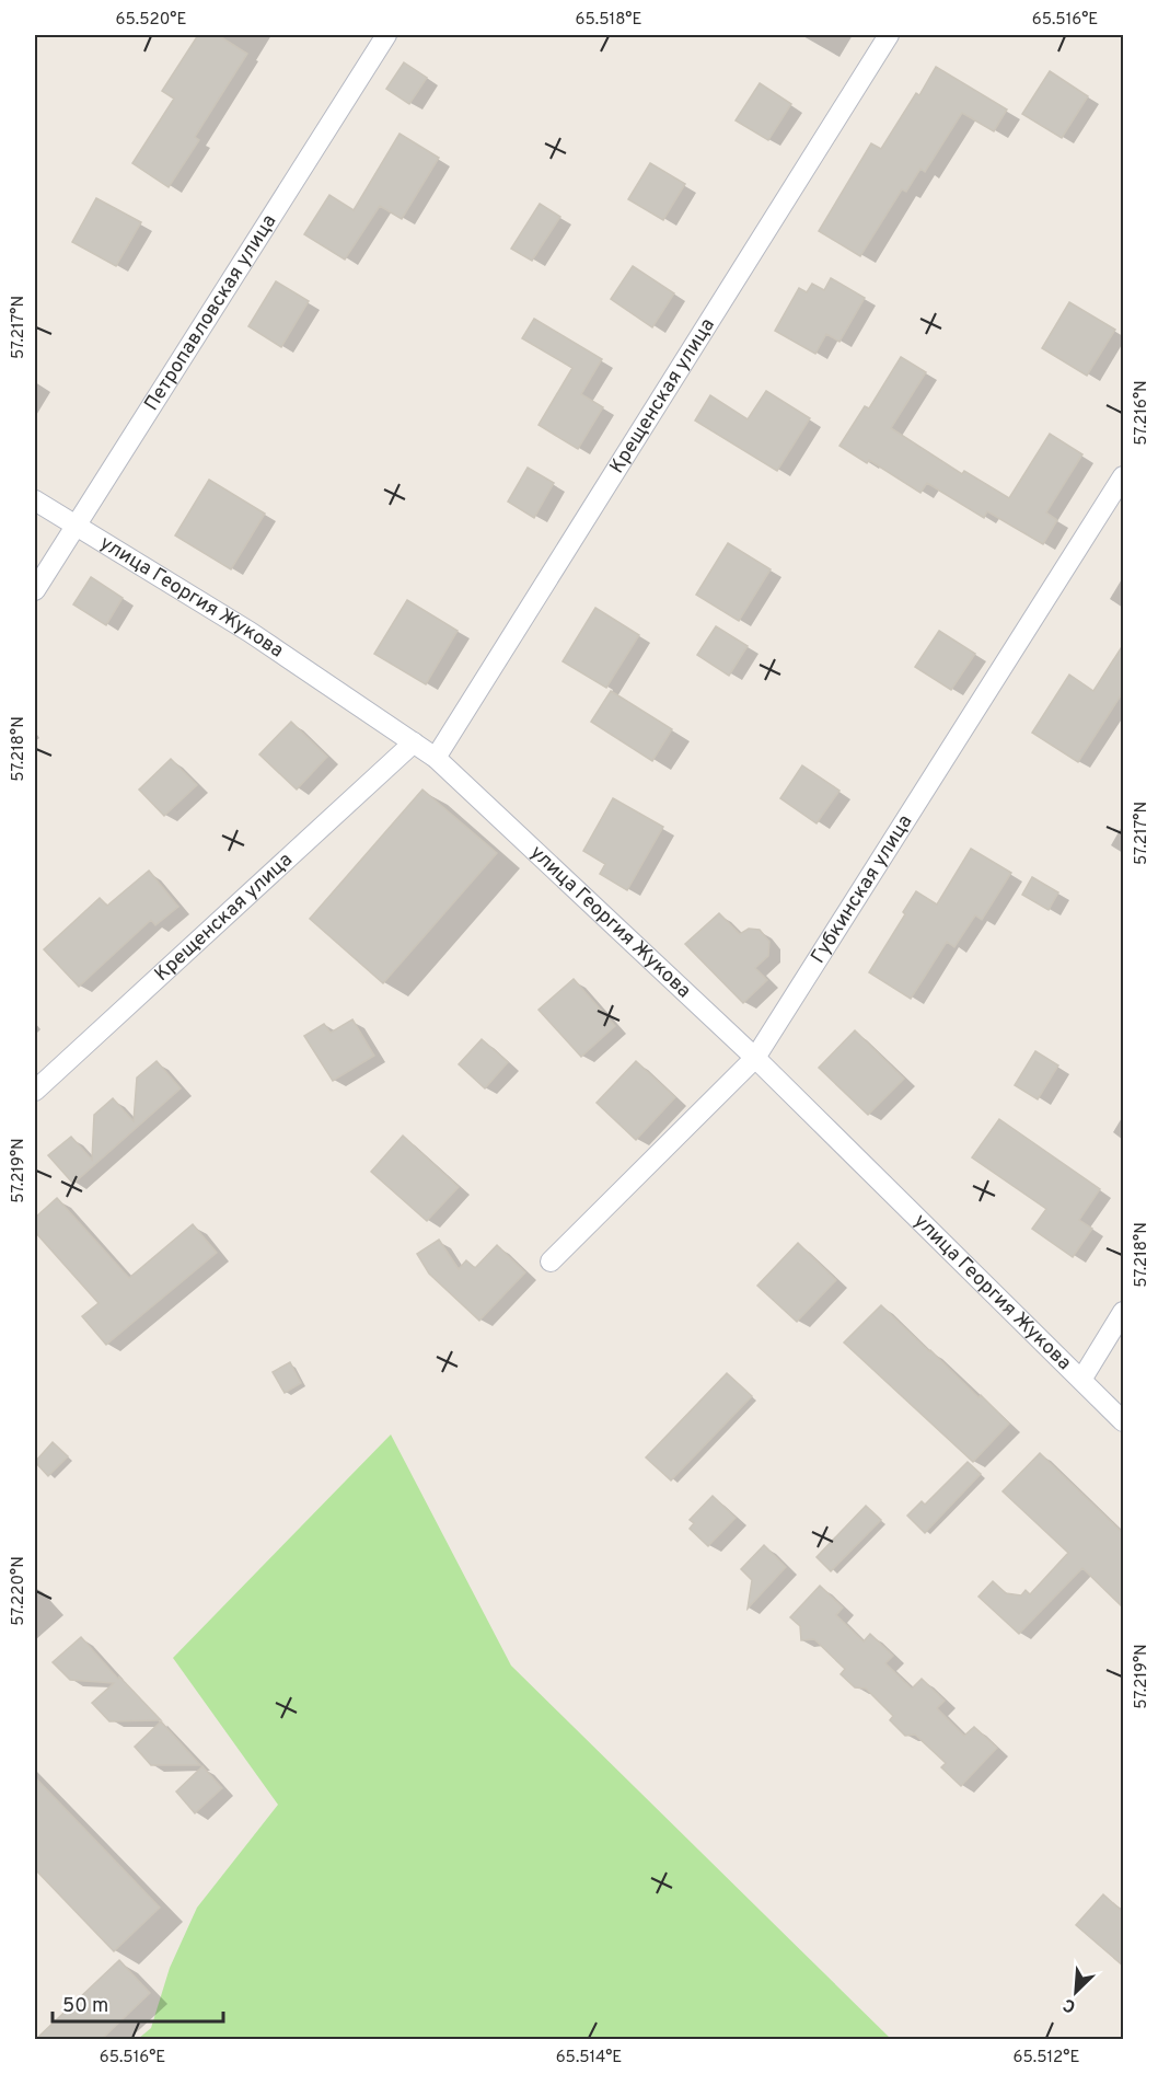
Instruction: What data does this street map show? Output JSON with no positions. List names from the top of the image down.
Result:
{
  "streets": {
    "street": [
      "Петропавловская улица",
      "Крещенская улица",
      "улица Георгия Жукова",
      "Губкинская улица"
    ]
  },
  "crossings": [
    ["Петропавловская улица", "улица Георгия Жукова"],
    ["Крещенская улица", "улица Георгия Жукова"],
    ["улица Георгия Жукова", "Губкинская улица"]
  ],
  "scale_bar": "50 m",
  "north": "bottom left",
  "coordinates": [
    "65.520°E",
    "65.518°E",
    "65.516°E",
    "57.217°N",
    "57.216°N",
    "57.218°N",
    "57.219°N",
    "57.220°N",
    "65.514°E",
    "65.512°E"
  ]
}
